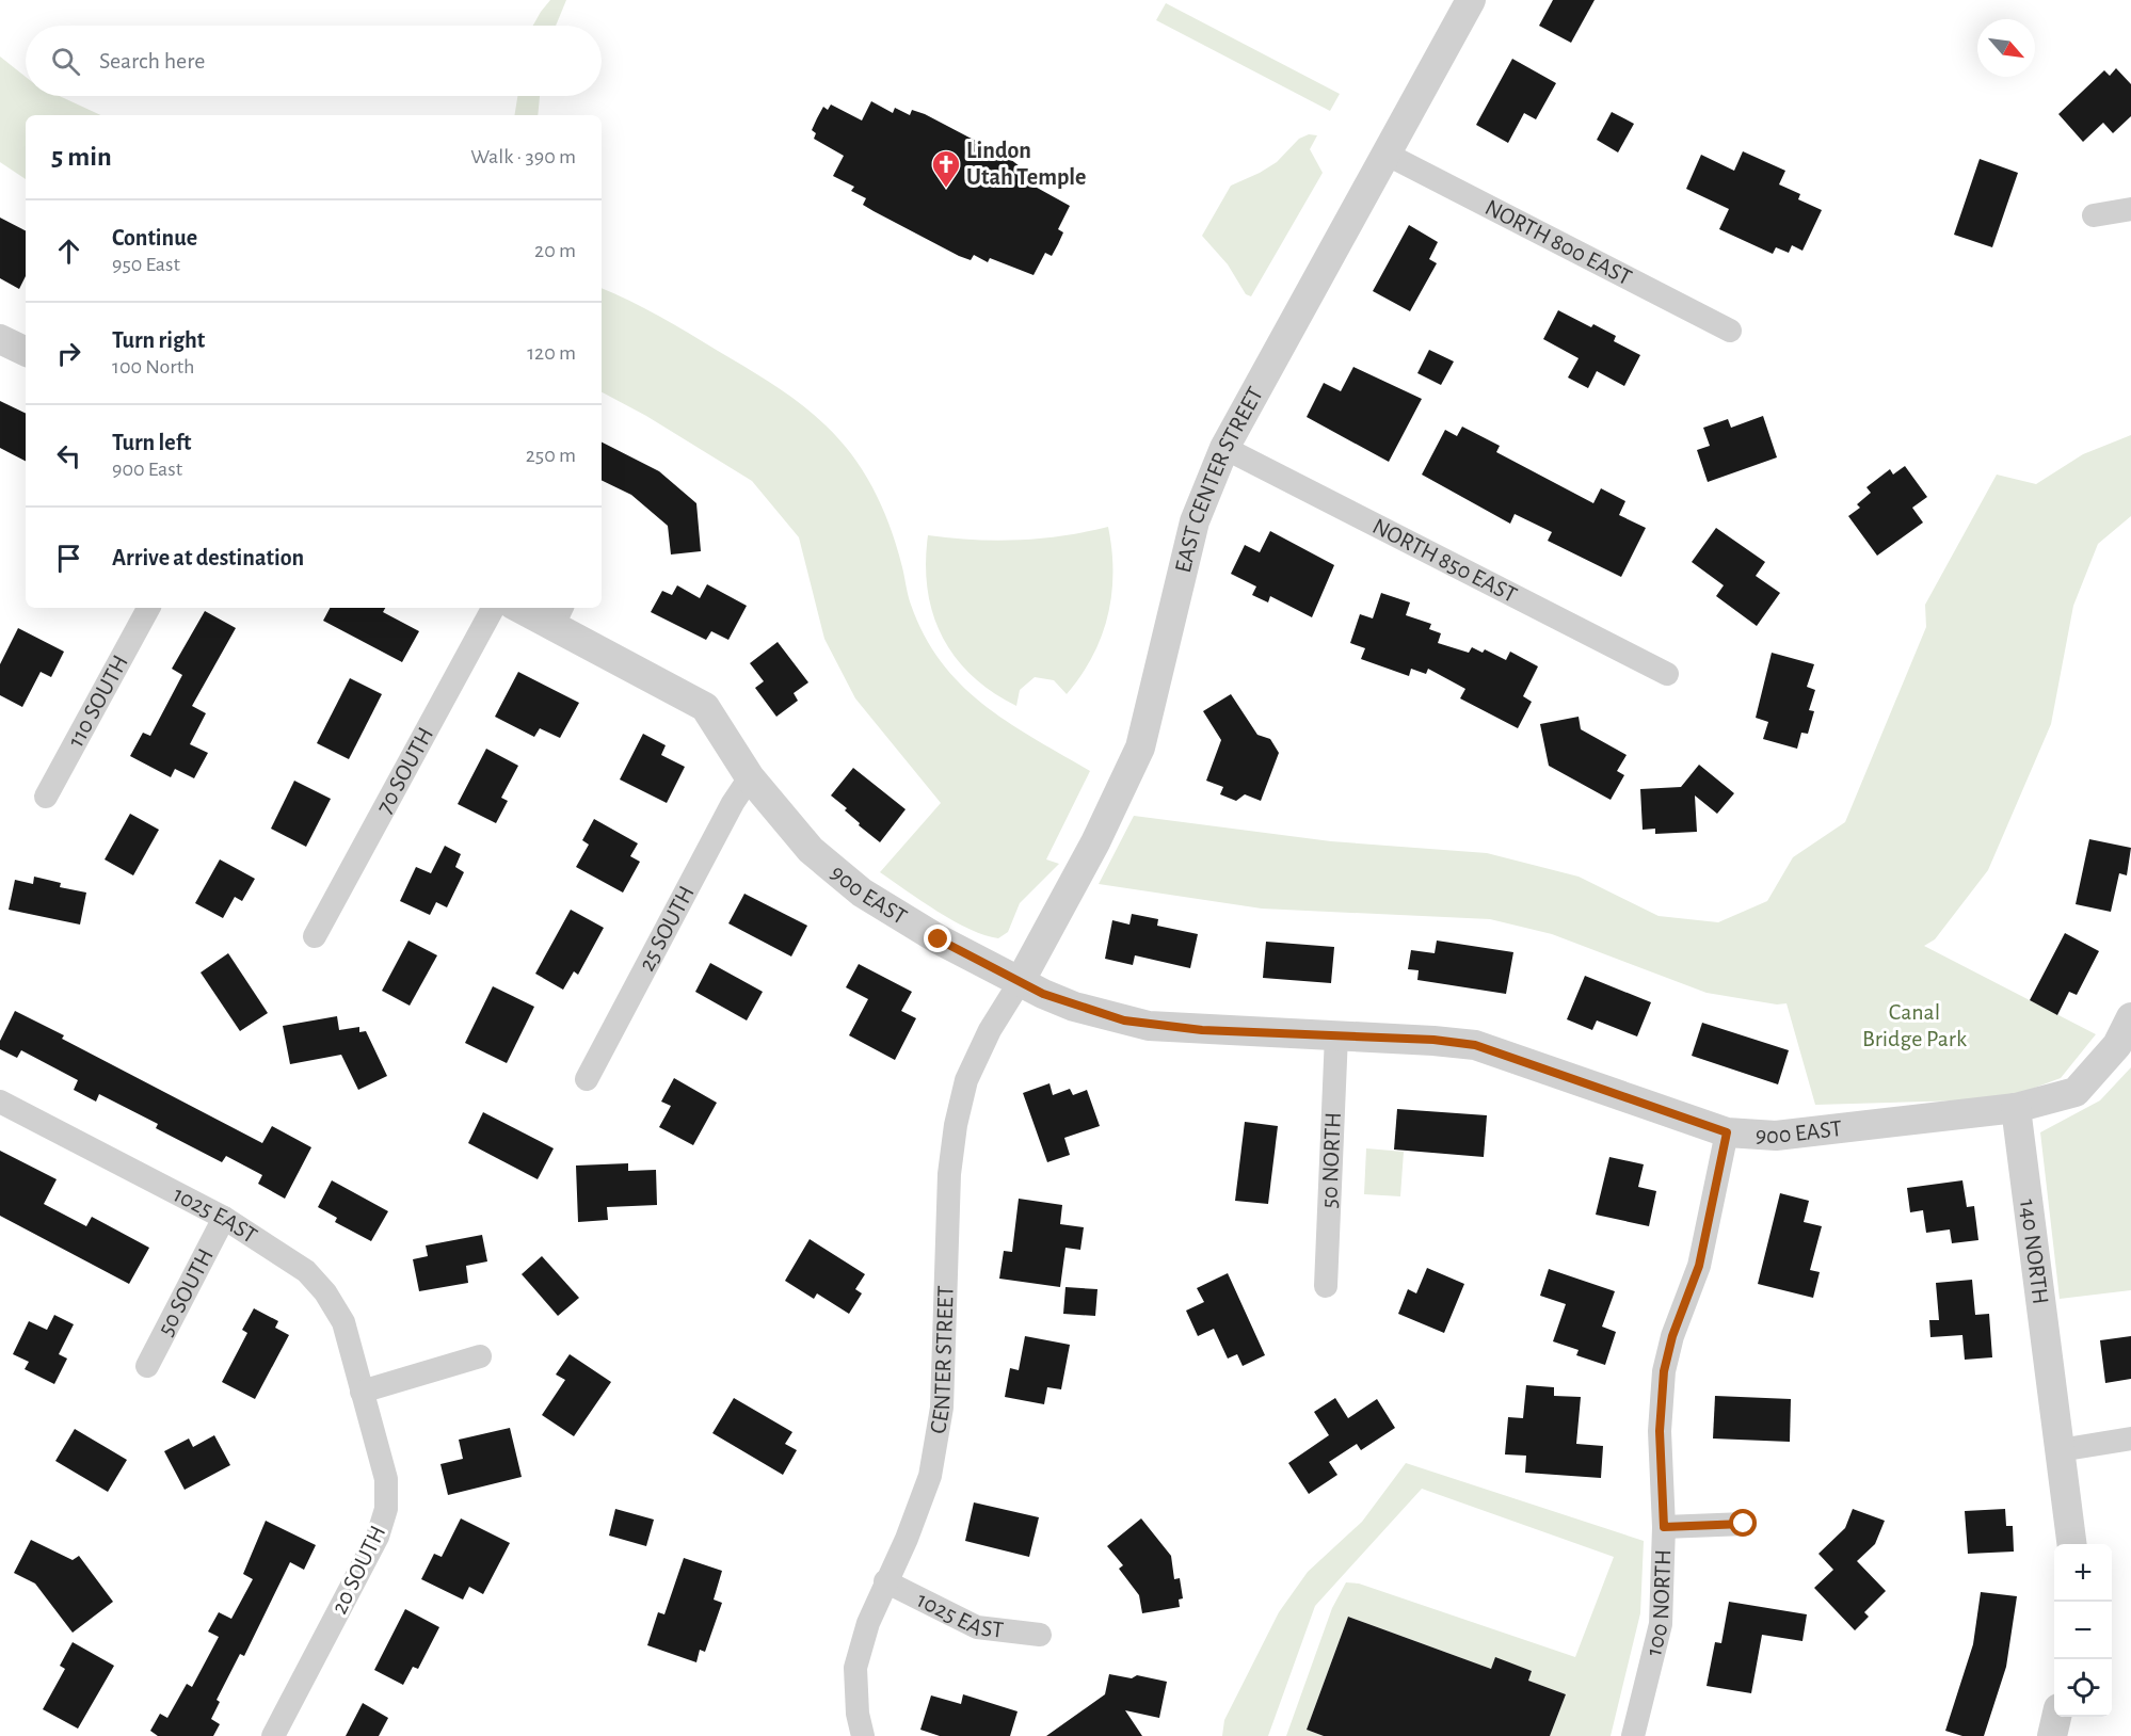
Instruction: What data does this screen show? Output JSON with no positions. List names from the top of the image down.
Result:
{
  "streets": {
    "street": [
      "NORTH 800 EAST",
      "EAST CENTER STREET",
      "NORTH 850 EAST",
      "110 SOUTH",
      "70 SOUTH",
      "900 EAST",
      "25 SOUTH",
      "50 NORTH",
      "1025 EAST",
      "140 NORTH",
      "50 SOUTH",
      "CENTER STREET",
      "20 SOUTH",
      "100 NORTH"
    ]
  },
  "crossings": [
    ["NORTH 800 EAST", "EAST CENTER STREET"],
    ["EAST CENTER STREET", "NORTH 850 EAST"],
    ["EAST CENTER STREET", "900 EAST"],
    ["EAST CENTER STREET", "CENTER STREET"],
    ["900 EAST", "25 SOUTH"],
    ["900 EAST", "50 NORTH"],
    ["900 EAST", "140 NORTH"],
    ["900 EAST", "CENTER STREET"],
    ["900 EAST", "100 NORTH"],
    ["1025 EAST", "50 SOUTH"],
    ["1025 EAST", "CENTER STREET"],
    ["1025 EAST", "20 SOUTH"]
  ],
  "parks": ["Canal Bridge Park"],
  "places": {
    "church": ["Lindon Utah Temple"]
  },
  "north": "bottom right",
  "page": {
    "search": "Search here",
    "heading": ["5 min", "Walk · 390 m"],
    "list": [
      ["Continue", "950 East", "20 m"],
      ["Turn right", "100 North", "120 m"],
      ["Turn left", "900 East", "250 m"],
      "Arrive at destination"
    ],
    "map_buttons": ["+", "−"]
  }
}
